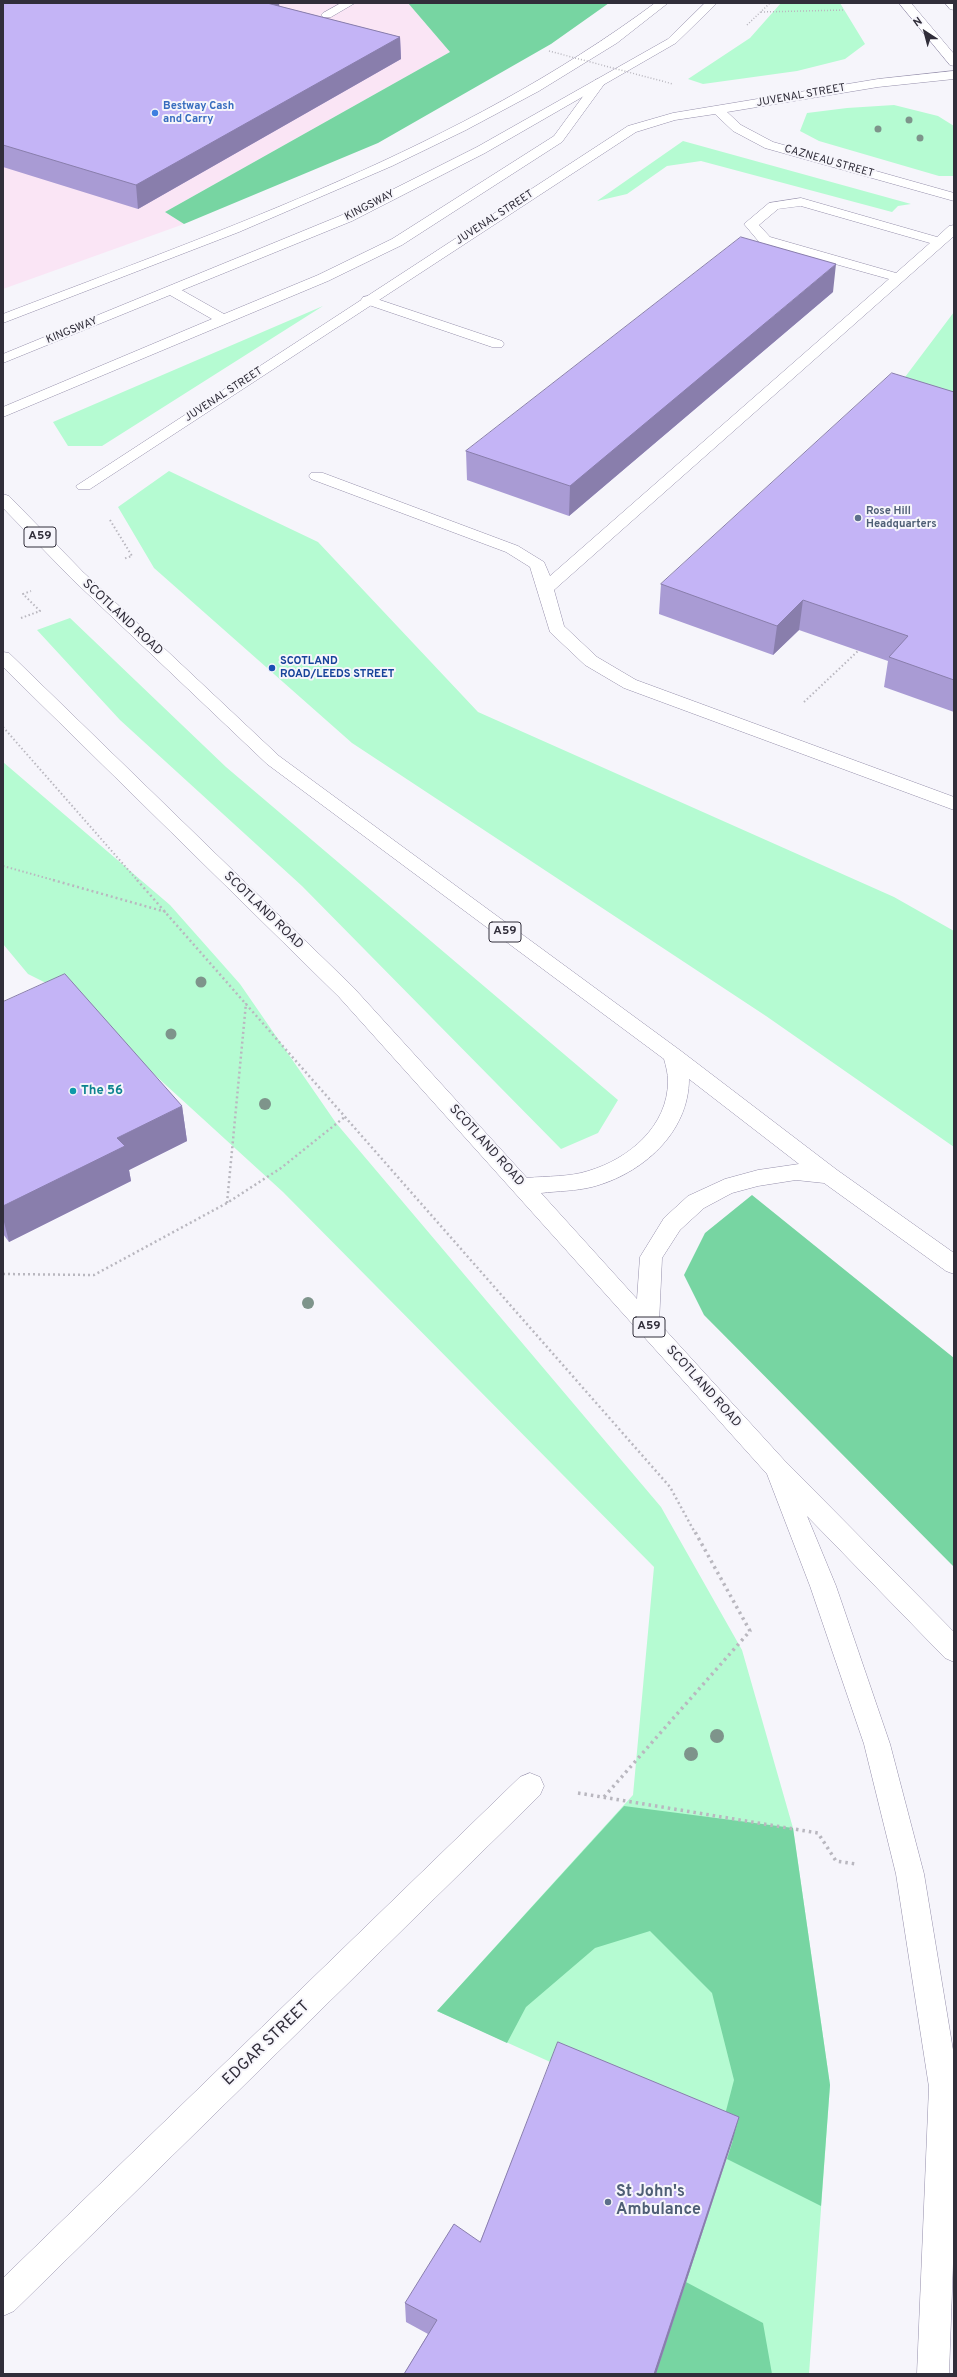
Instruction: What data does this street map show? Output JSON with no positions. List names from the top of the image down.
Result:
{
  "streets": {
    "main road": [
      "JUVENAL STREET",
      "CAZNEAU STREET",
      "KINGSWAY",
      "A59",
      "SCOTLAND ROAD",
      "EDGAR STREET"
    ]
  },
  "crossings": [
    ["JUVENAL STREET", "CAZNEAU STREET"]
  ],
  "places": [
    "Bestway Cash and Carry",
    "Rose Hill Headquarters",
    "SCOTLAND ROAD/LEEDS STREET",
    "The 56",
    "St John's Ambulance"
  ],
  "north": "top left"
}
